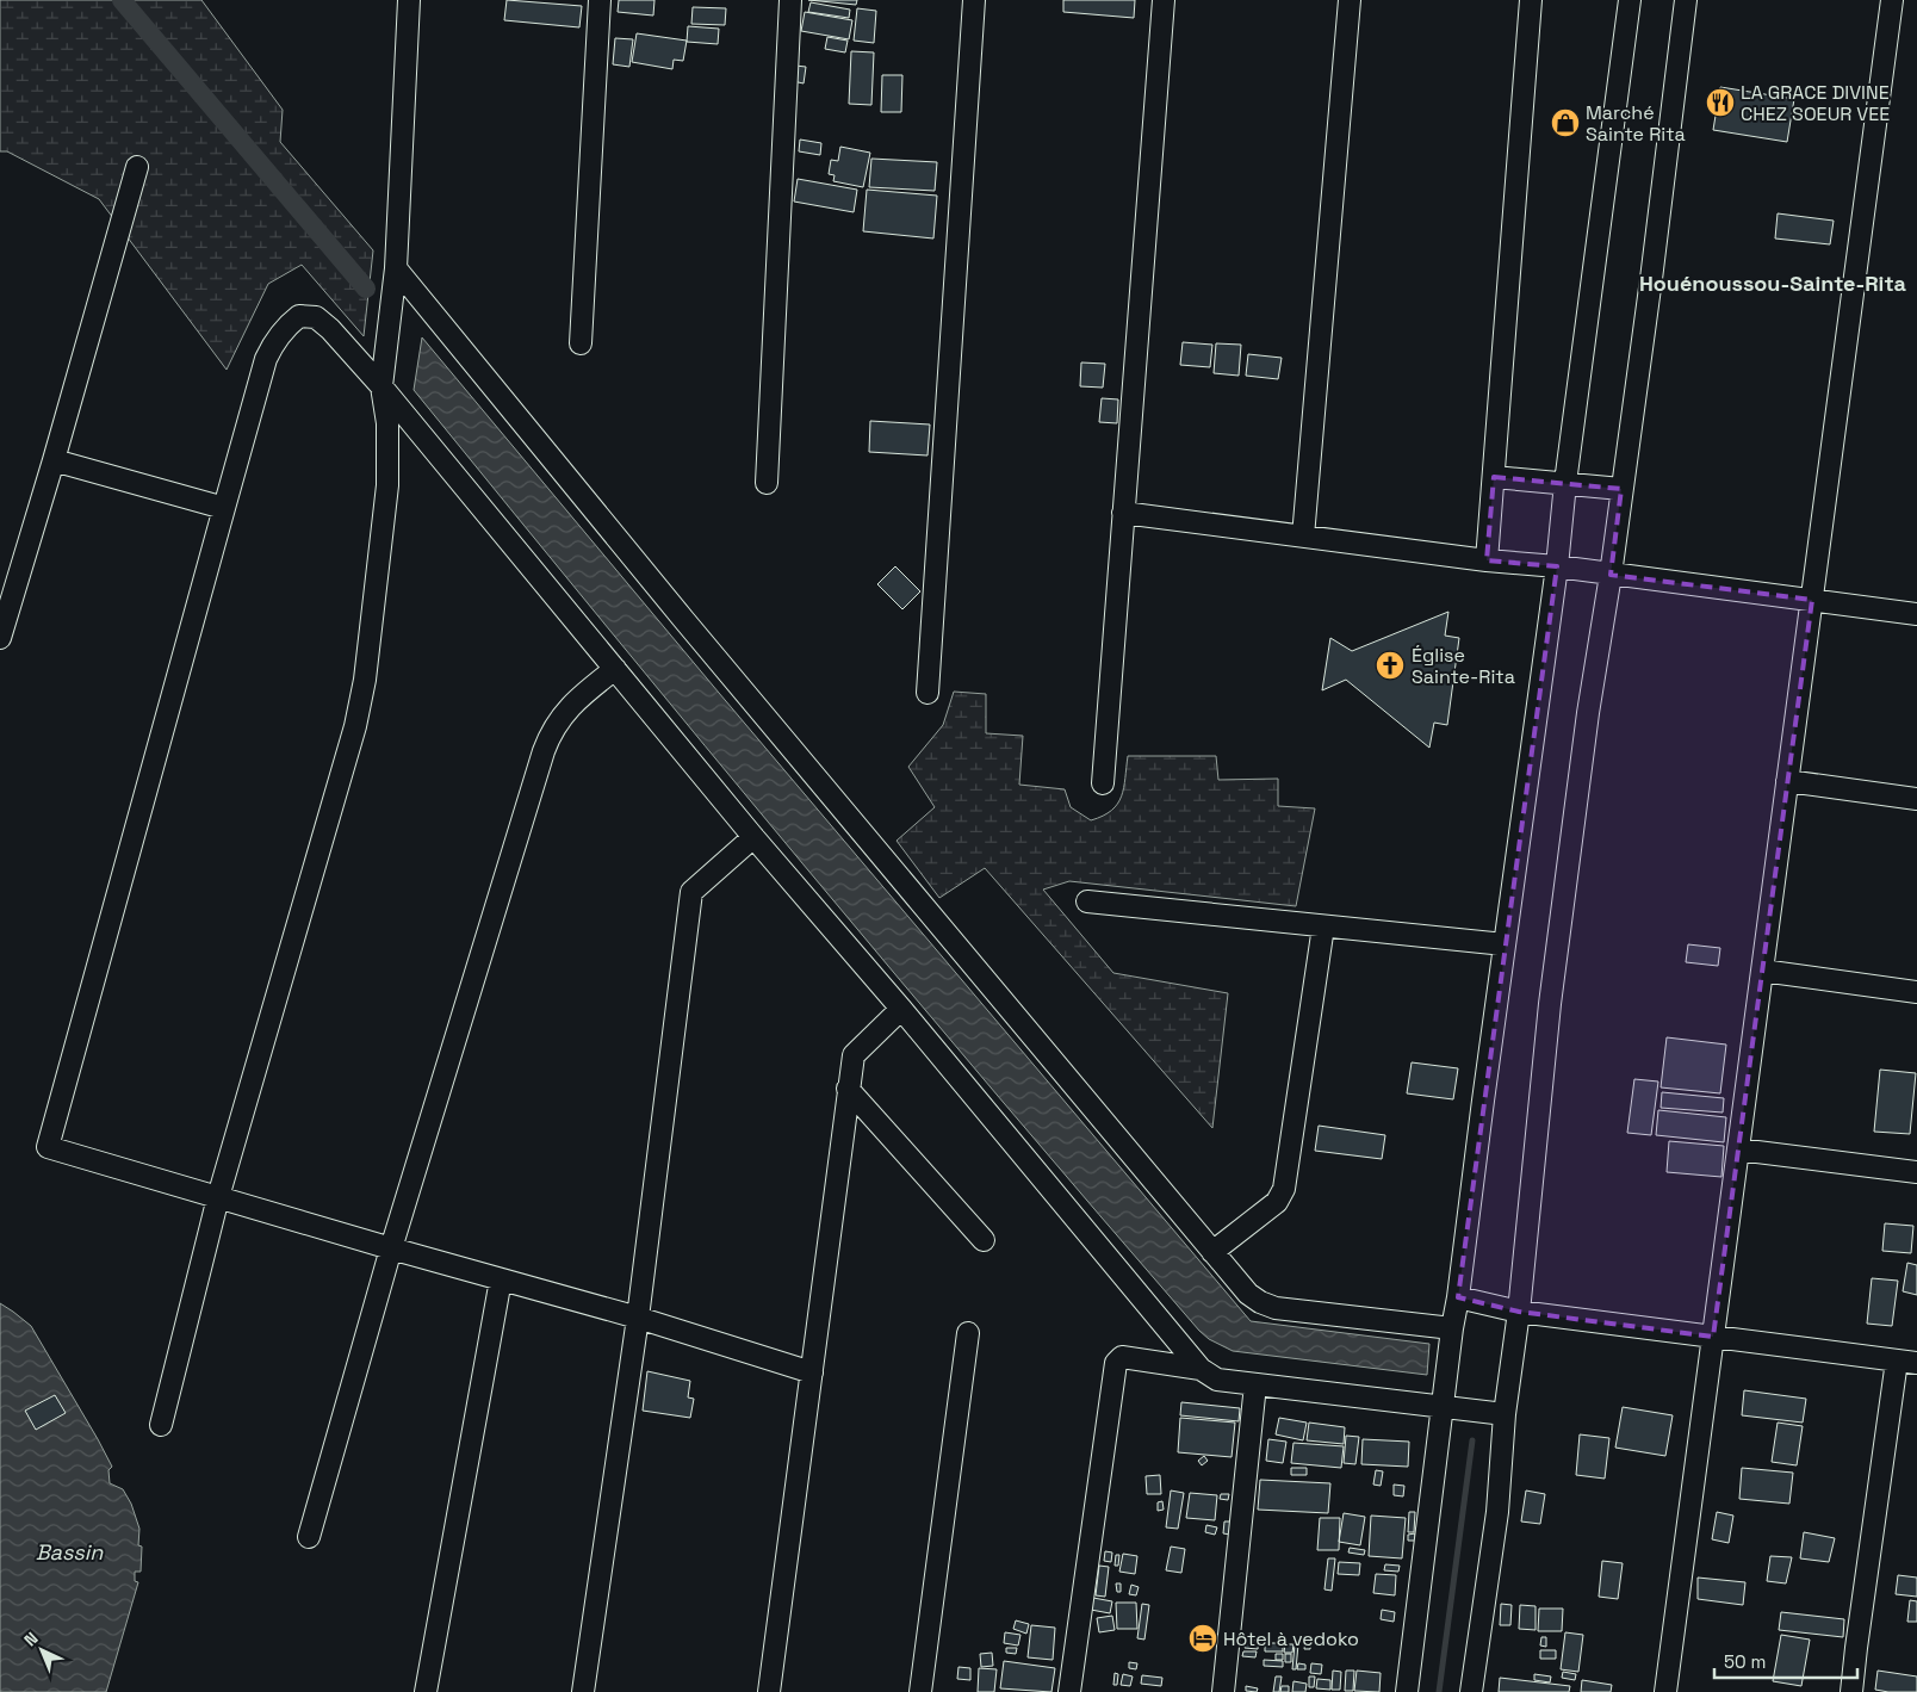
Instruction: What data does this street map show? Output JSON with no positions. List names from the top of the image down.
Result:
{
  "districts": ["Houénoussou-Sainte-Rita"],
  "water": ["Bassin"],
  "places": {
    "restaurant": ["LA GRACE DIVINE CHEZ SOEUR VEE"],
    "shop": ["Marché Sainte Rita"],
    "church": ["Église Sainte-Rita"],
    "hotel": ["Hôtel à vedoko"]
  },
  "scale_bar": "50 m",
  "north": "top left"
}
